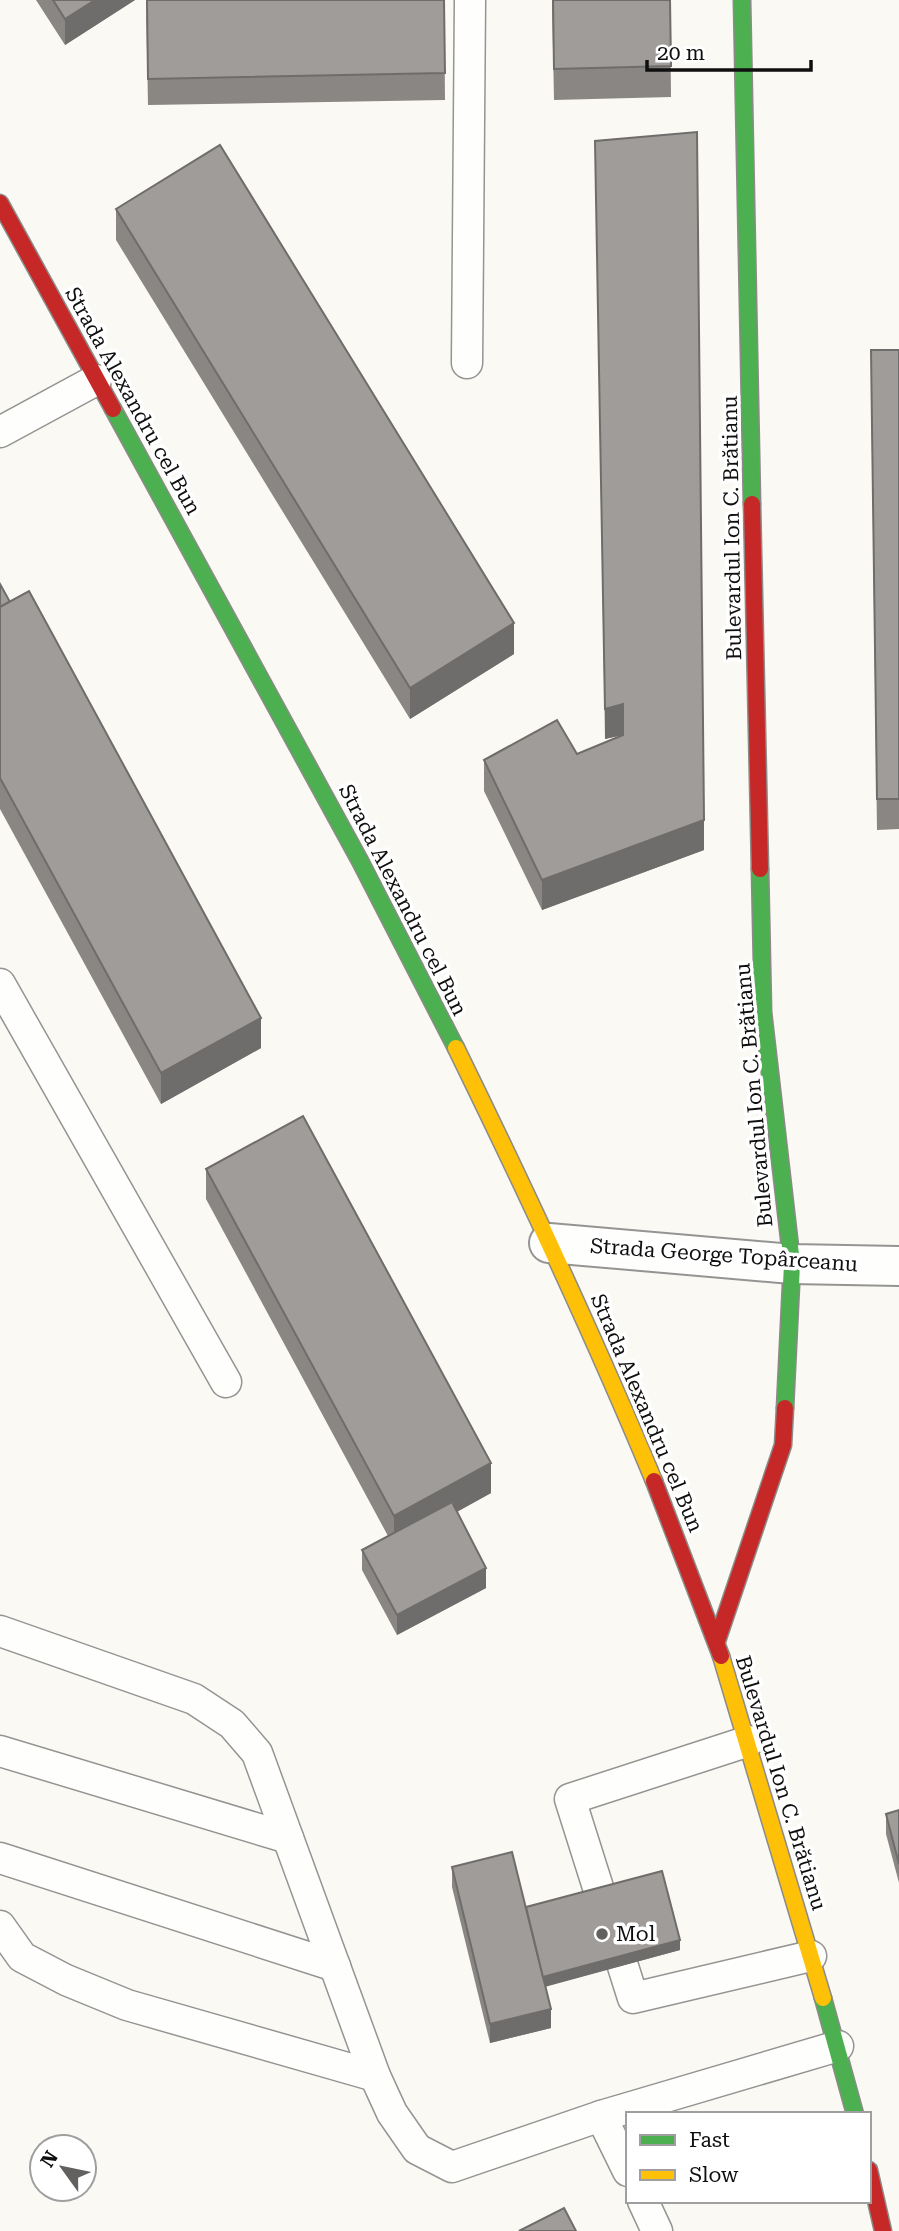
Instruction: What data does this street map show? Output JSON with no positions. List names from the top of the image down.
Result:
{
  "streets": {
    "main road": ["Strada Alexandru cel Bun", "Bulevardul Ion C. Brătianu"],
    "street": ["Strada George Topârceanu"]
  },
  "crossings": [
    ["Strada Alexandru cel Bun", "Bulevardul Ion C. Brătianu"],
    ["Strada Alexandru cel Bun", "Strada George Topârceanu"],
    ["Bulevardul Ion C. Brătianu", "Strada George Topârceanu"]
  ],
  "places": ["Mol"],
  "legend": ["Fast", "Slow"],
  "scale_bar": "20 m",
  "north": "top left"
}
